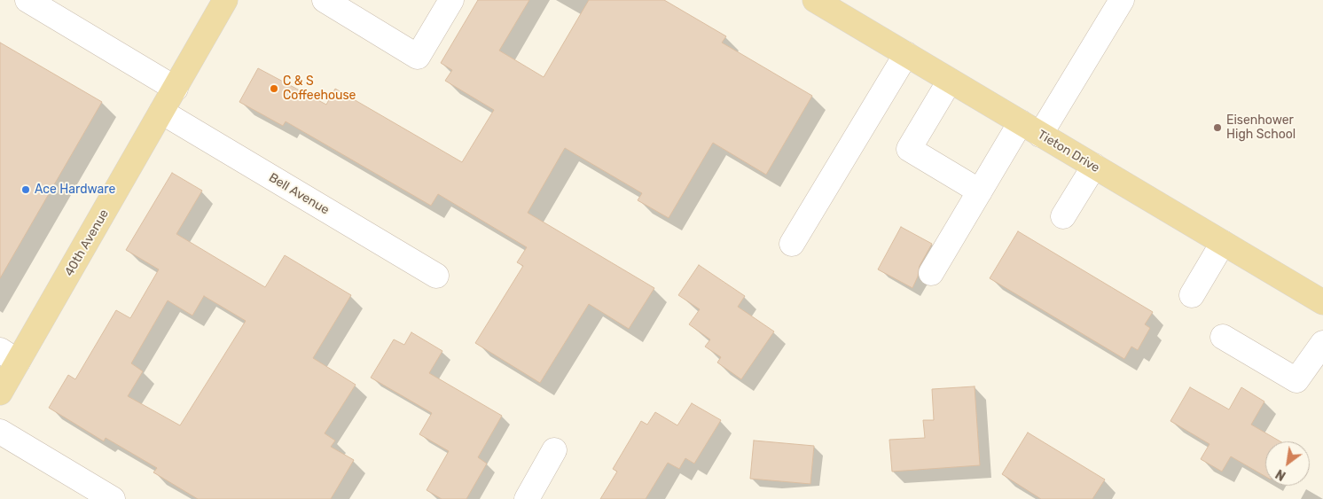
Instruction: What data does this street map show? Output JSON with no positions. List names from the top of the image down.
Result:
{
  "streets": {
    "main road": ["Tieton Drive", "40th Avenue"],
    "street": ["Bell Avenue"]
  },
  "crossings": [
    ["Bell Avenue", "40th Avenue"]
  ],
  "places": ["C & S Coffeehouse", "Eisenhower High School", "Ace Hardware"],
  "north": "bottom left"
}
